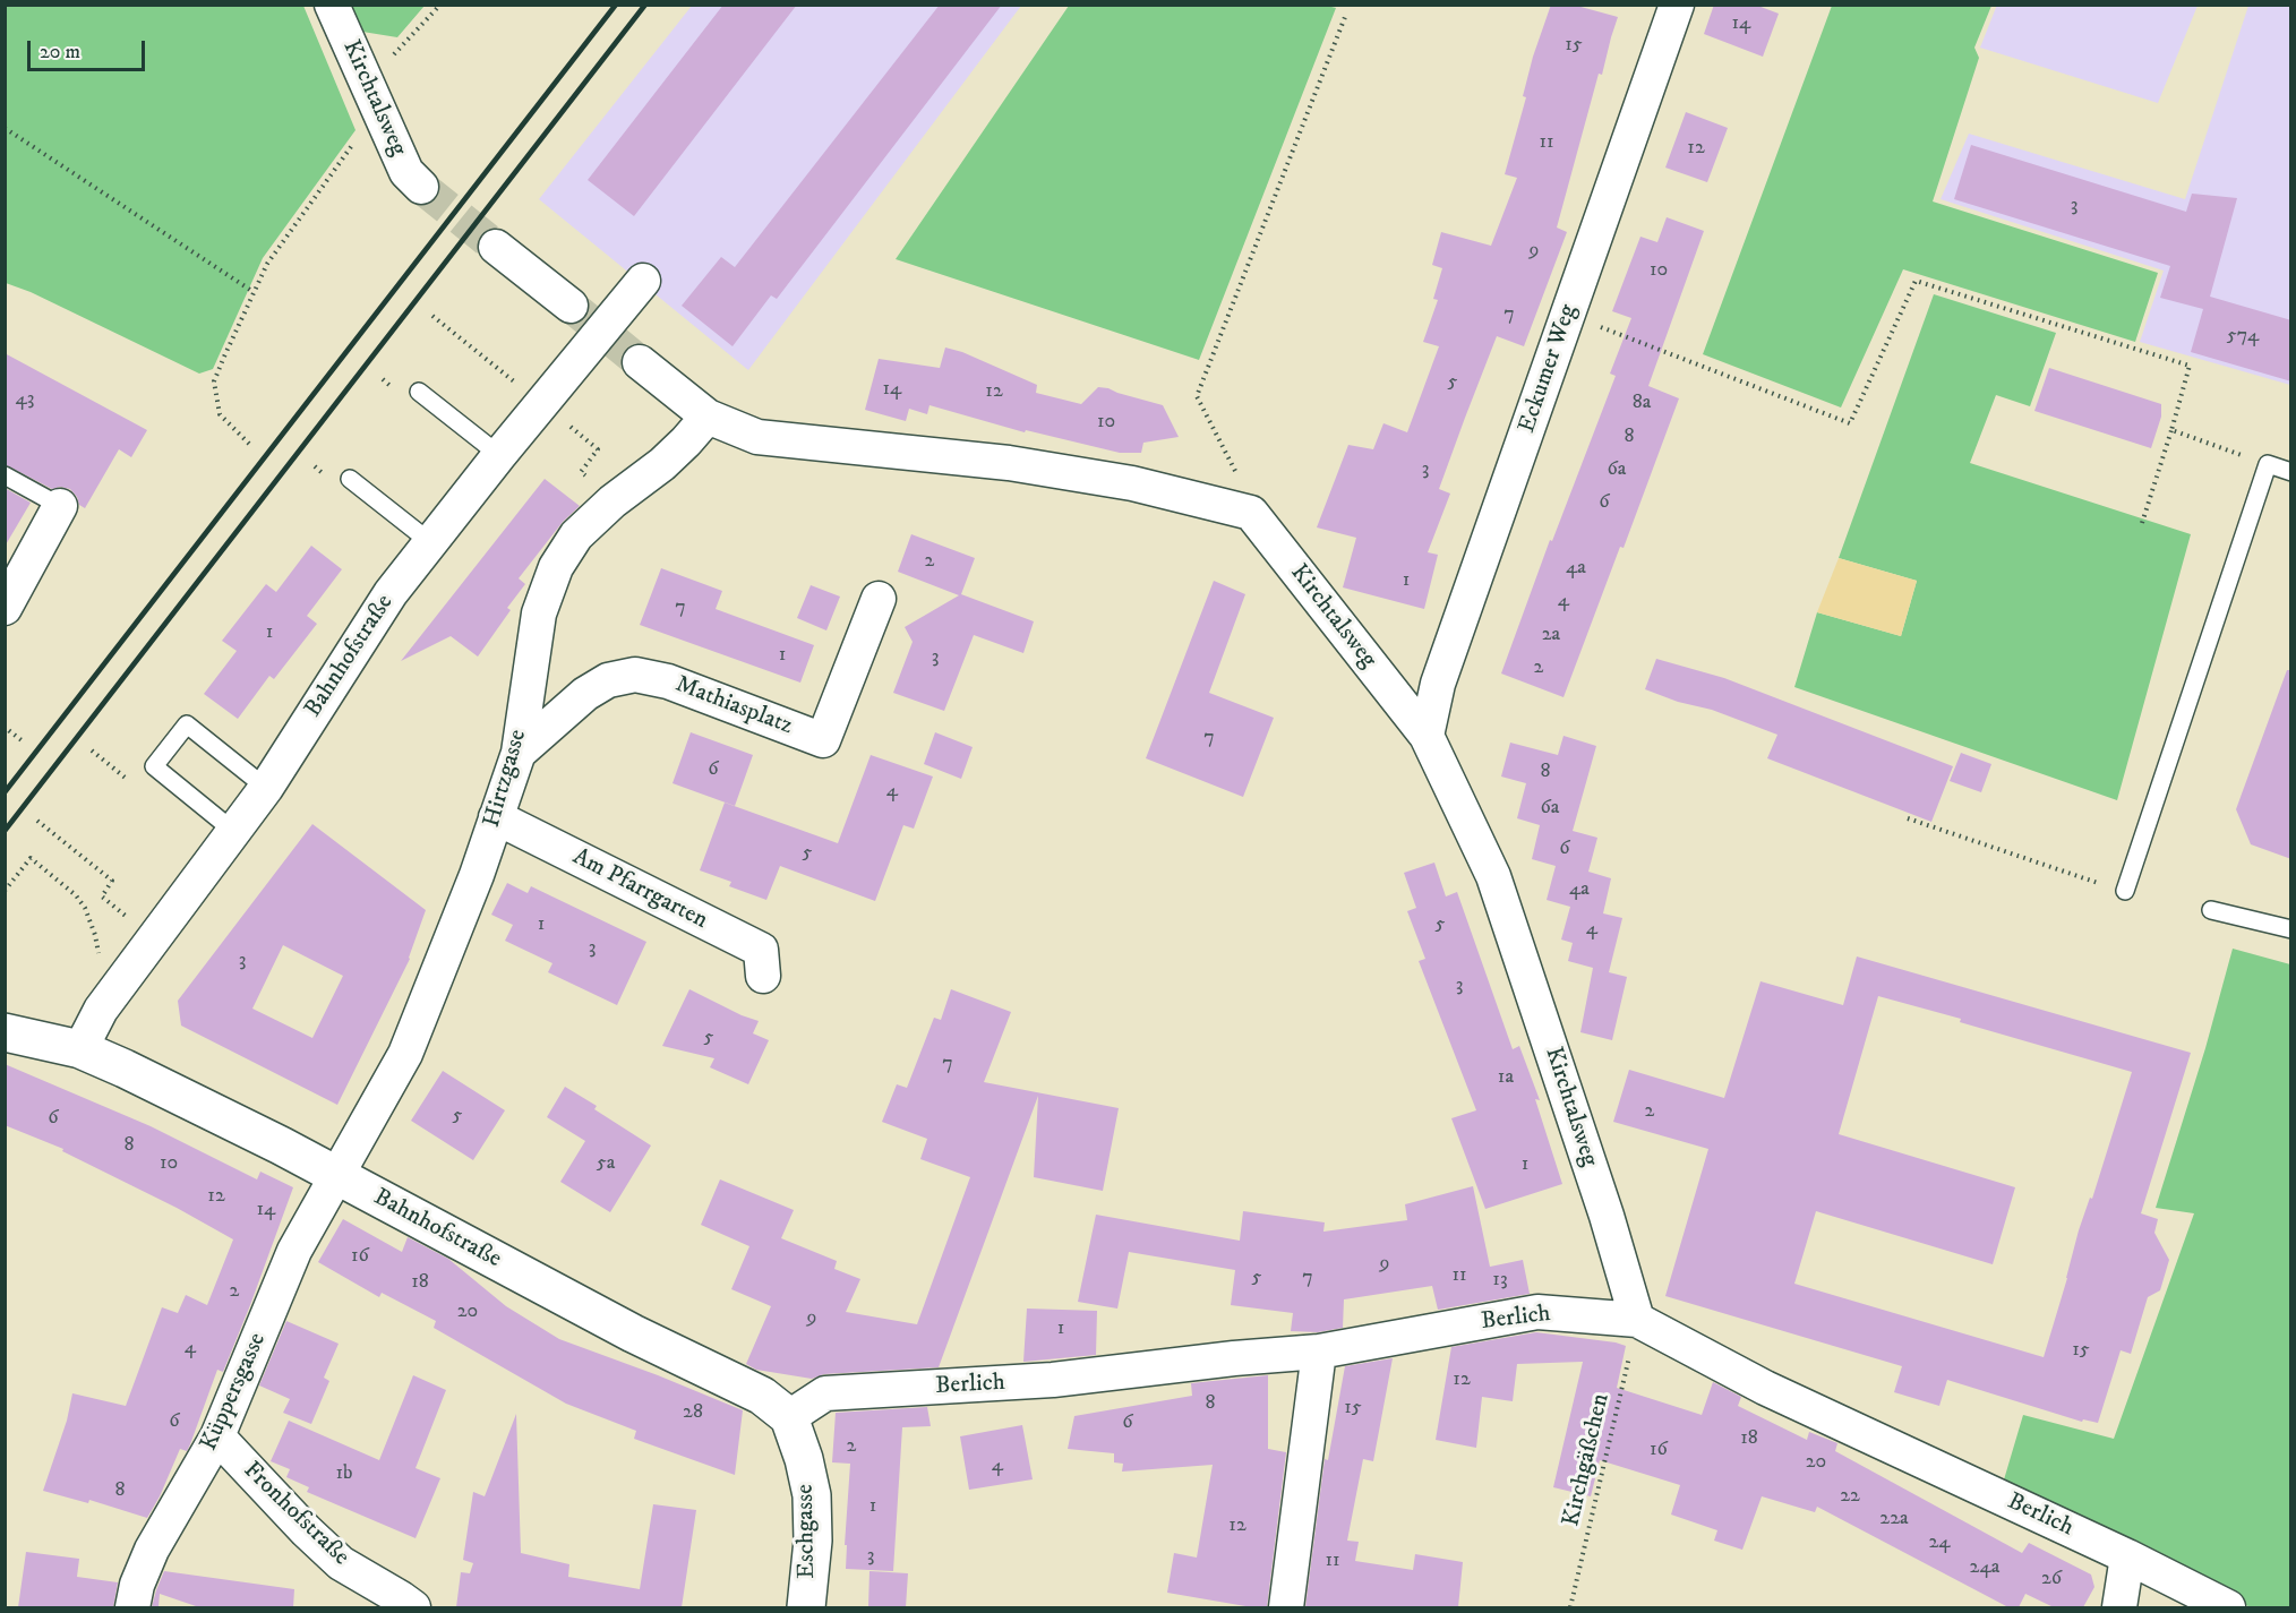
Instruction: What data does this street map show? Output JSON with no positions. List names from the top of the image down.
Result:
{
  "streets": {
    "street": [
      "Kirchtalsweg",
      "Eckumer Weg",
      "Bahnhofstraße",
      "Mathiasplatz",
      "Hirtzgasse",
      "Am Pfarrgarten",
      "Berlich",
      "Küppersgasse",
      "Fronhofstraße",
      "Eschgasse"
    ],
    "path": ["Kirchgäßchen"]
  },
  "crossings": [
    ["Kirchtalsweg", "Eckumer Weg"],
    ["Kirchtalsweg", "Berlich"],
    ["Kirchtalsweg", "Kirchgäßchen"],
    ["Bahnhofstraße", "Hirtzgasse"],
    ["Bahnhofstraße", "Berlich"],
    ["Bahnhofstraße", "Küppersgasse"],
    ["Bahnhofstraße", "Eschgasse"],
    ["Mathiasplatz", "Hirtzgasse"],
    ["Hirtzgasse", "Am Pfarrgarten"],
    ["Hirtzgasse", "Küppersgasse"],
    ["Berlich", "Kirchgäßchen"],
    ["Berlich", "Eschgasse"],
    ["Küppersgasse", "Fronhofstraße"]
  ],
  "house_numbers": [
    "14",
    "15",
    "11",
    "12",
    "3",
    "9",
    "10",
    "7",
    "574",
    "5",
    "14",
    "12",
    "43",
    "8a",
    "10",
    "8",
    "3",
    "6a",
    "6",
    "2",
    "4a",
    "1",
    "4",
    "7",
    "1",
    "2a",
    "1",
    "3",
    "2",
    "7",
    "6",
    "8",
    "4",
    "6a",
    "6",
    "5",
    "4a",
    "1",
    "5",
    "4",
    "3",
    "3",
    "3",
    "5",
    "7",
    "1a",
    "2",
    "5",
    "6",
    "8",
    "10",
    "5a",
    "1",
    "12",
    "14",
    "16",
    "9",
    "11",
    "5",
    "7",
    "13",
    "18",
    "2",
    "20",
    "9",
    "1",
    "4",
    "15",
    "12",
    "8",
    "15",
    "28",
    "6",
    "6",
    "18",
    "2",
    "16",
    "20",
    "4",
    "1b",
    "8",
    "22",
    "1",
    "22a",
    "12",
    "24",
    "3",
    "11",
    "24a",
    "26"
  ],
  "scale_bar": "20 m"
}
